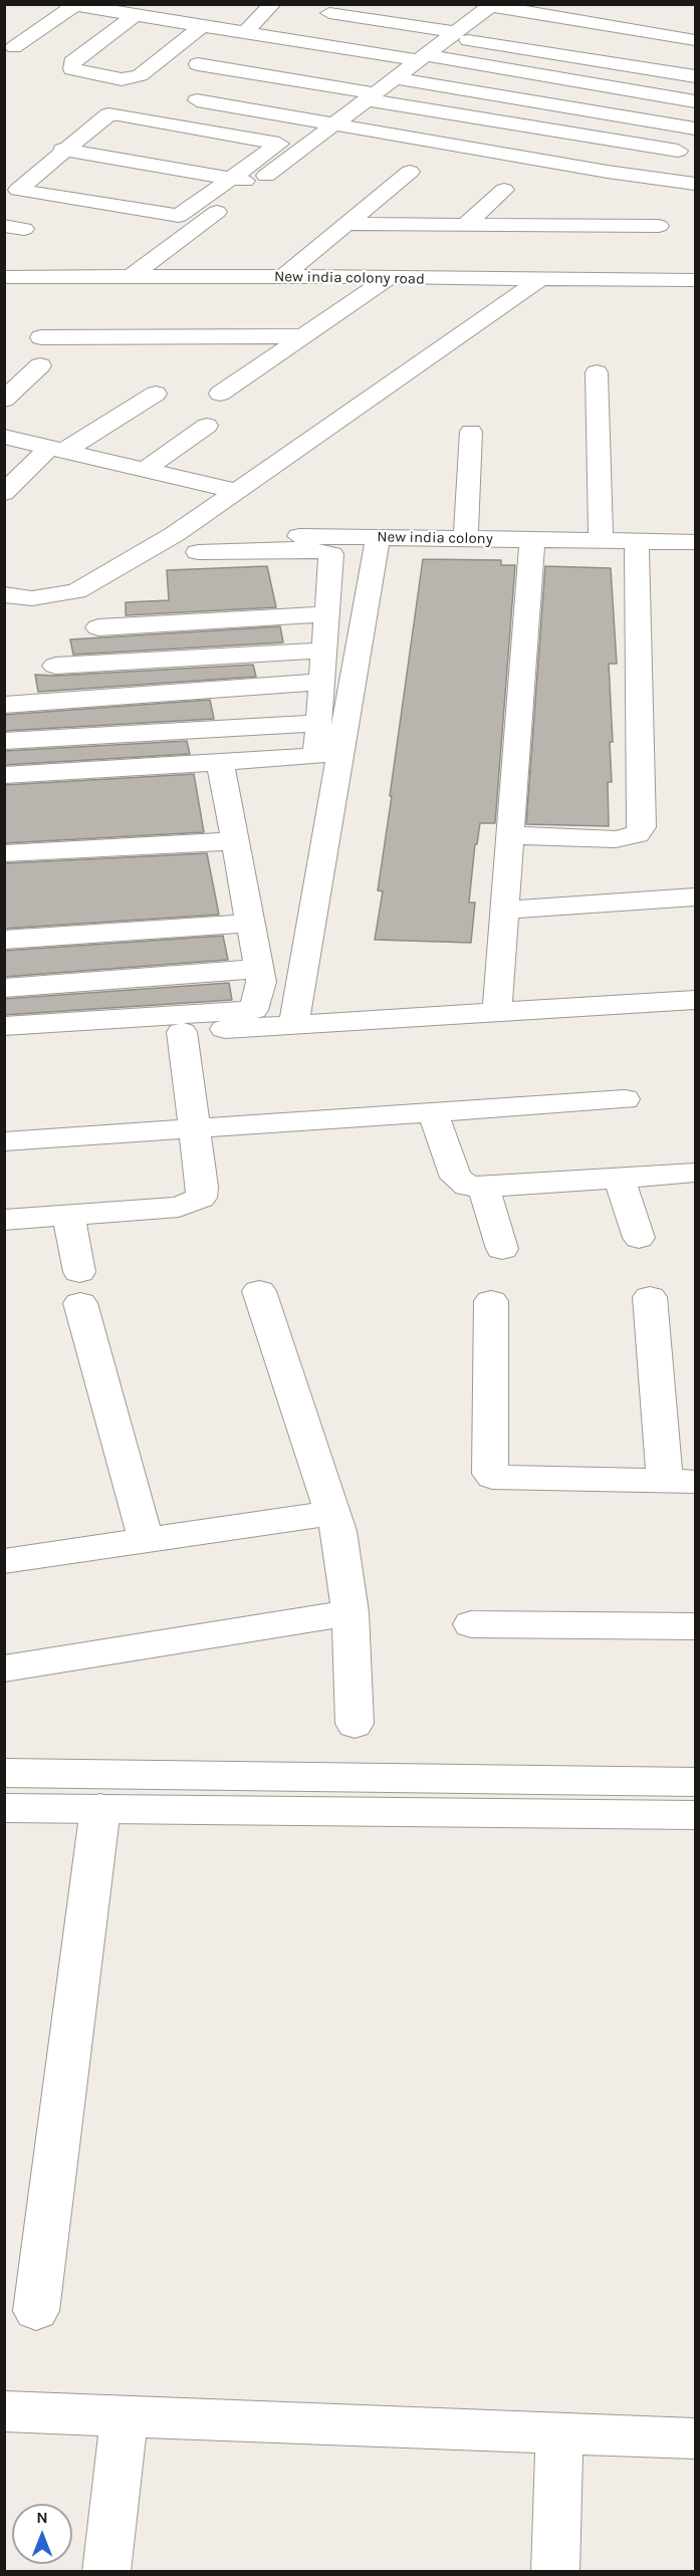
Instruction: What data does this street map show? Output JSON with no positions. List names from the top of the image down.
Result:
{
  "streets": {
    "street": ["New india colony road", "New india colony"]
  },
  "north": "top"
}
